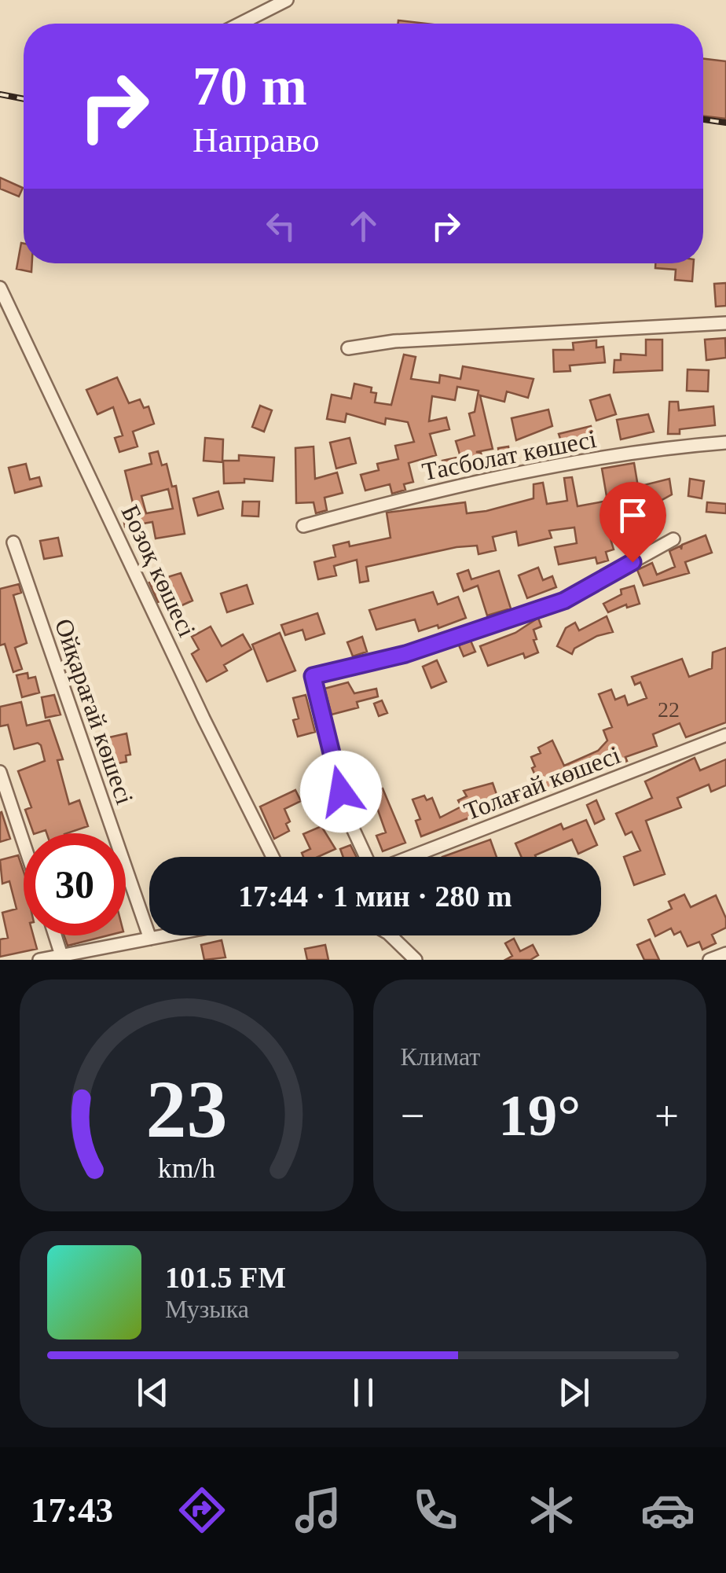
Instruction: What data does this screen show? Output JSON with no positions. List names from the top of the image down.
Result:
{
  "streets": {
    "street": [
      "Тасболат көшесі",
      "Бозоқ көшесі",
      "Ойқарағай көшесі",
      "Толағай көшесі"
    ]
  },
  "house_numbers": ["22"],
  "page": {
    "turn": ["70 m", "Направо"],
    "limit": "30",
    "trip": "17:44 · 1 мин · 280 m",
    "tile": "Климат",
    "heat": ["−", "19°", "+"],
    "song": ["101.5 FM", "Музыка"],
    "tabs": "17:43",
    "gauge": ["23", "km/h"]
  }
}
